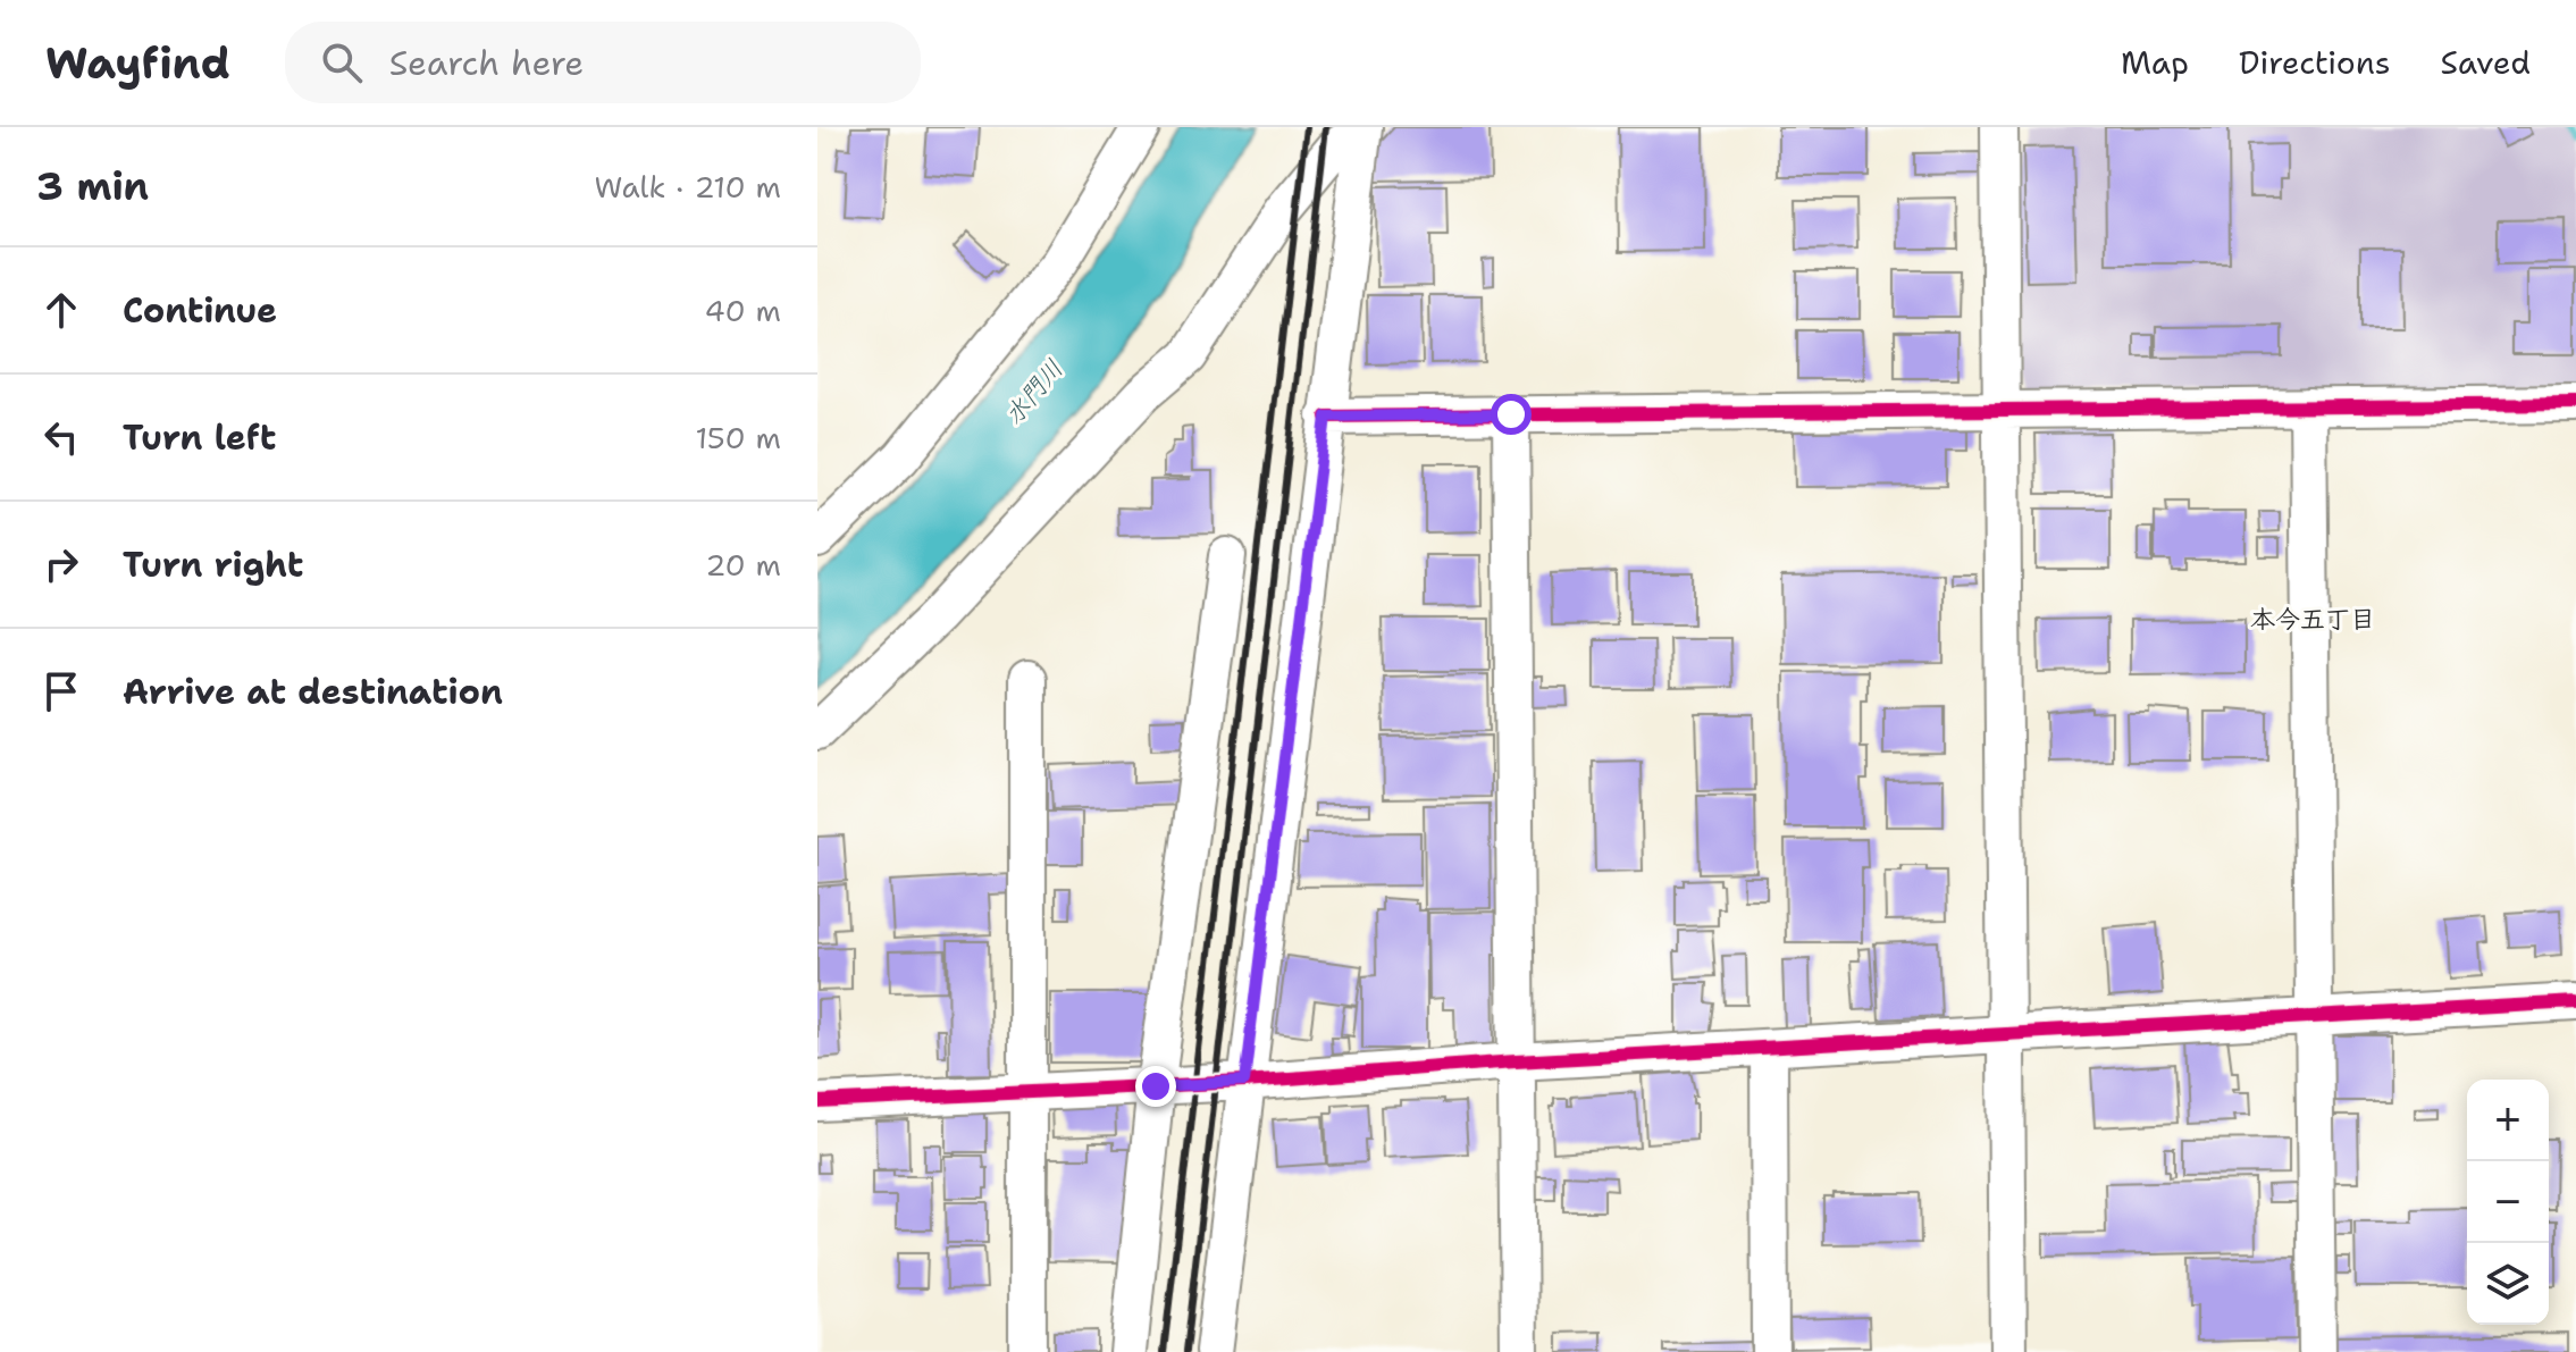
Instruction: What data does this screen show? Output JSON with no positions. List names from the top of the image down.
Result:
{
  "districts": ["本今五丁目"],
  "water": ["水門川"],
  "page": {
    "header": "Wayfind",
    "search": "Search here",
    "nav": ["Map", "Directions", "Saved"],
    "heading": ["3 min", "Walk · 210 m"],
    "list": [
      ["Continue", "40 m"],
      ["Turn left", "150 m"],
      ["Turn right", "20 m"],
      "Arrive at destination"
    ],
    "map_buttons": ["+", "−"]
  }
}
